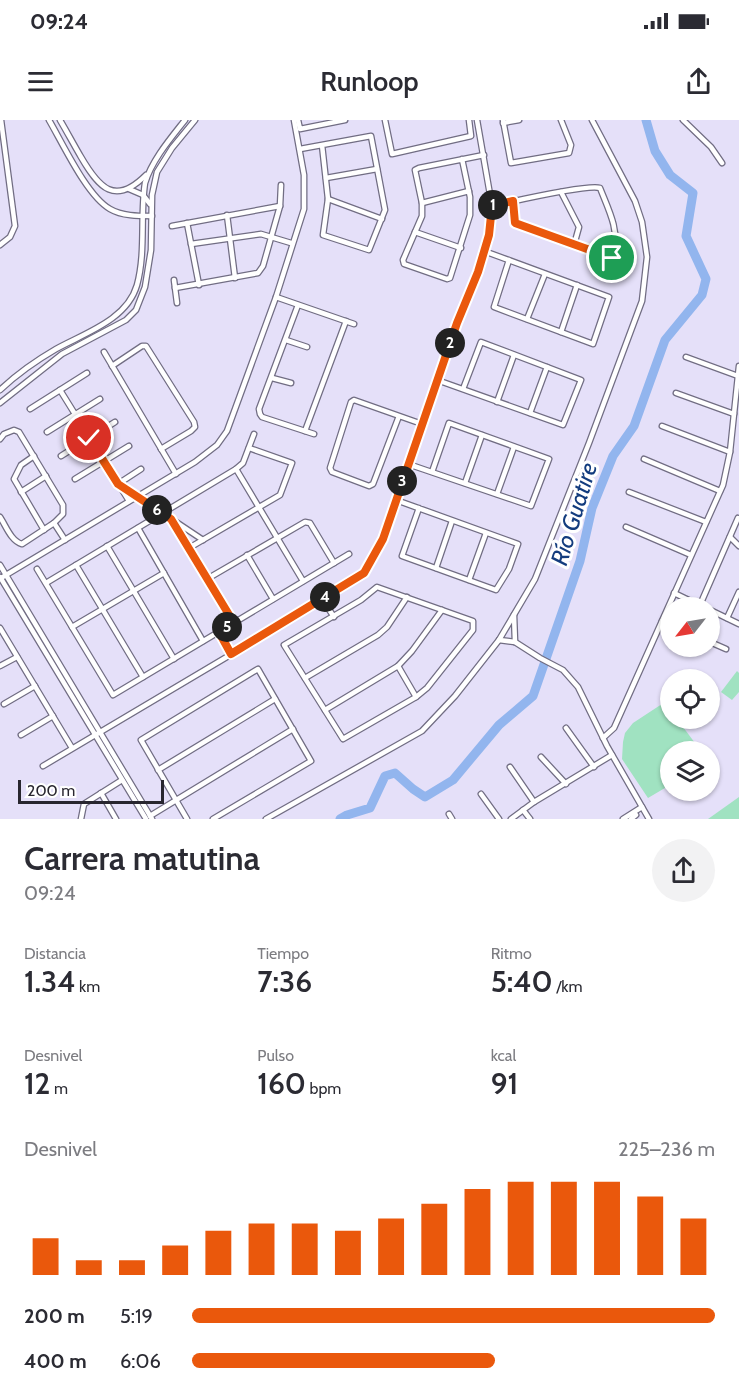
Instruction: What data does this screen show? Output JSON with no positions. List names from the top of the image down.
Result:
{
  "water": ["Río Guatire"],
  "scale_bar": "200 m",
  "north": "bottom left",
  "page": {
    "status": "09:24",
    "header": "Runloop",
    "pins": [
      "1",
      "2",
      "3",
      "6",
      "4",
      "5"
    ],
    "scale": "200 m",
    "heading": ["Carrera matutina", "09:24"],
    "stats": [
      ["Distancia", "1.34 km"],
      ["Tiempo", "7:36"],
      ["Ritmo", "5:40 /km"],
      ["Desnivel", "12 m"],
      ["Pulso", "160 bpm"],
      ["kcal", "91"]
    ],
    "chart": ["Desnivel", "225–236 m"],
    "list": [
      {
        "name": "200 m",
        "note": "5:19"
      },
      {
        "name": "400 m",
        "note": "6:06"
      }
    ]
  }
}
